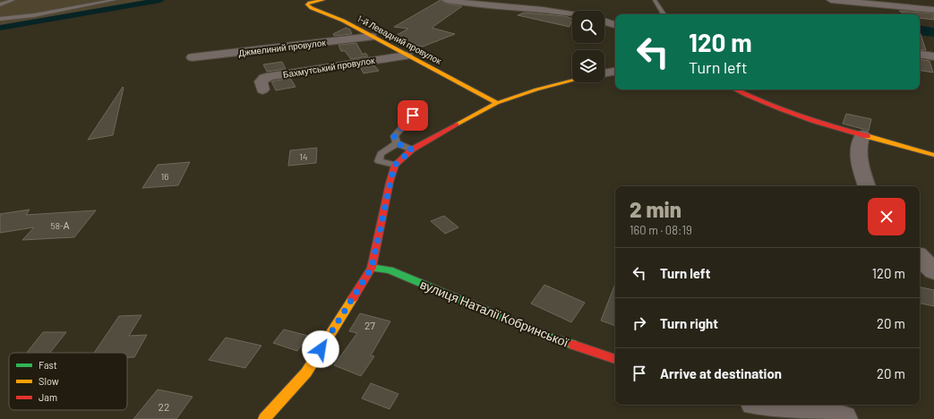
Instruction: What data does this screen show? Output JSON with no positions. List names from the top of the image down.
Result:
{
  "streets": {
    "street": [
      "1-й Левадний провулок",
      "Джмелиний провулок",
      "Бахмутський провулок",
      "вулиця Наталії Кобринської"
    ]
  },
  "crossings": [
    ["1-й Левадний провулок", "Джмелиний провулок"],
    ["1-й Левадний провулок", "Бахмутський провулок"]
  ],
  "house_numbers": [
    "14",
    "16",
    "58-А",
    "27",
    "22"
  ],
  "legend": ["Fast", "Slow", "Jam"],
  "page": {
    "turn": ["120 m", "Turn left"],
    "heading": ["2 min", "160 m · 08:19"],
    "list": [
      {
        "name": "Turn left",
        "value": "120 m"
      },
      {
        "name": "Turn right",
        "value": "20 m"
      },
      {
        "name": "Arrive at destination",
        "value": "20 m"
      }
    ]
  }
}
